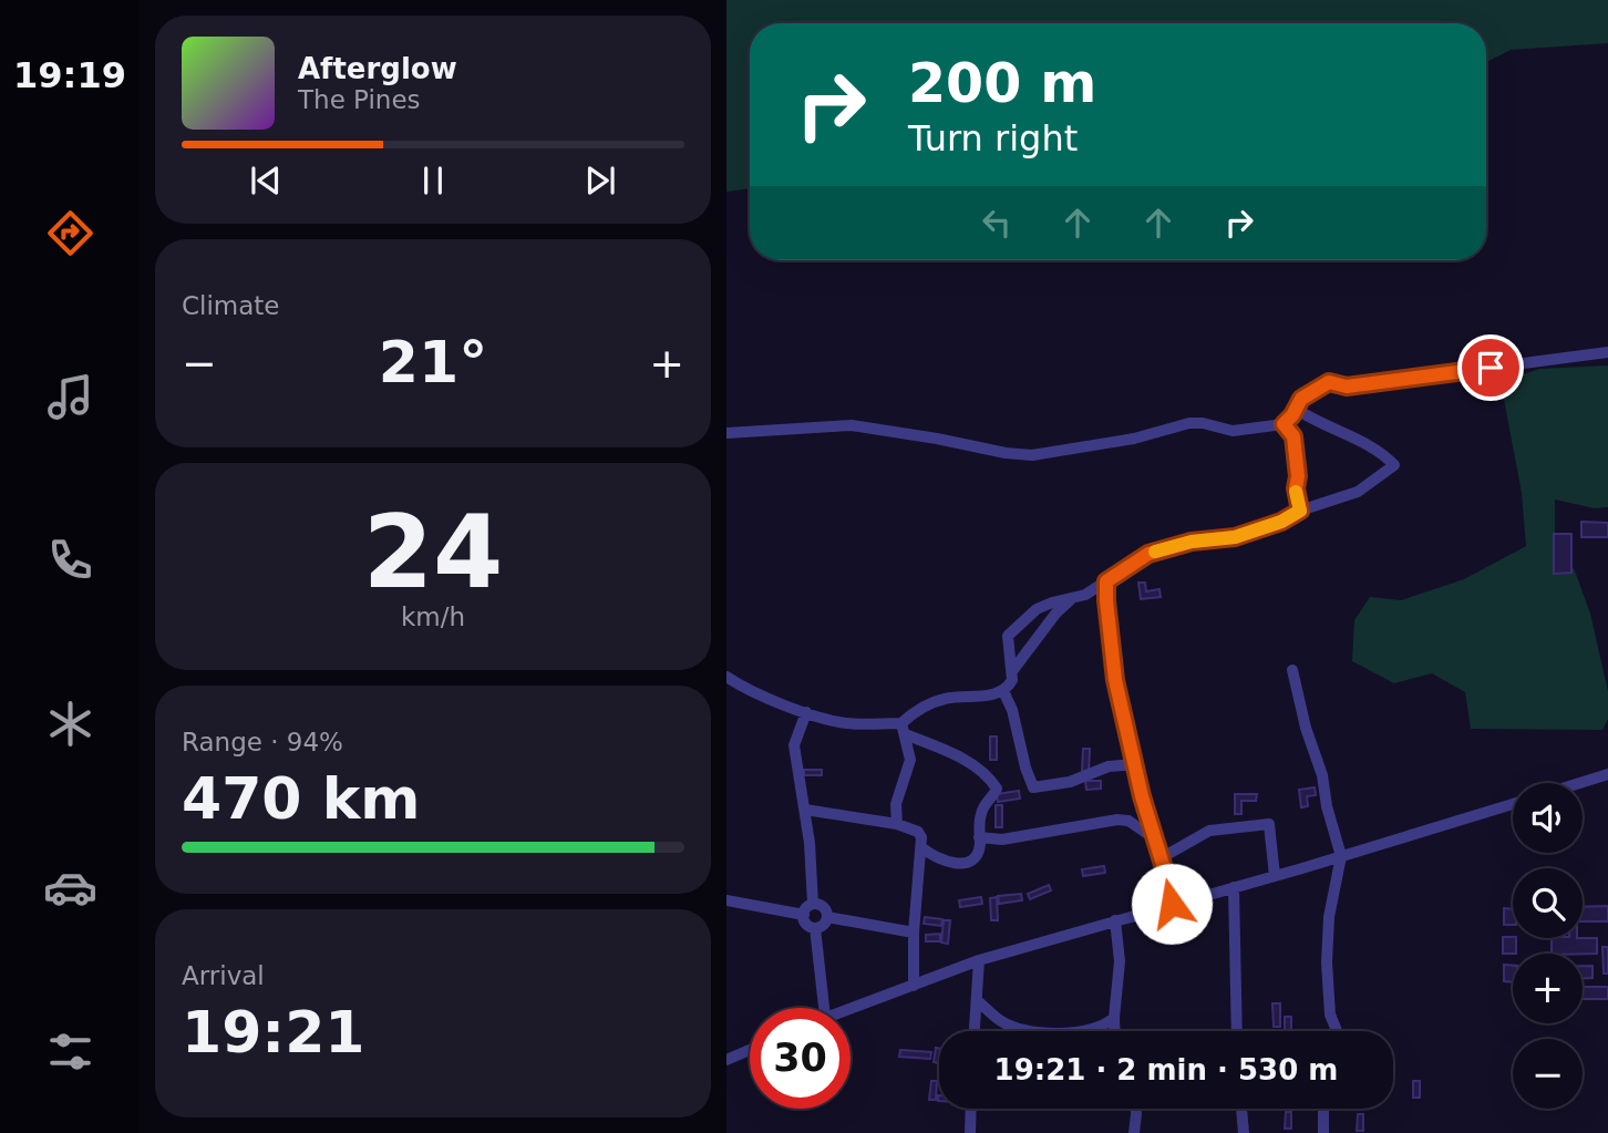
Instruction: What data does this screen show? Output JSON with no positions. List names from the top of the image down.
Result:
{
  "page": {
    "tabs": "19:19",
    "turn": ["200 m", "Turn right"],
    "song": ["Afterglow", "The Pines"],
    "tile": [
      "Climate",
      ["24", "km/h"],
      ["Range · 94%", "470 km"],
      ["Arrival", "19:21"]
    ],
    "heat": ["−", "21°", "+"],
    "map_buttons": ["+", "−"],
    "limit": "30",
    "trip": "19:21 · 2 min · 530 m"
  }
}
